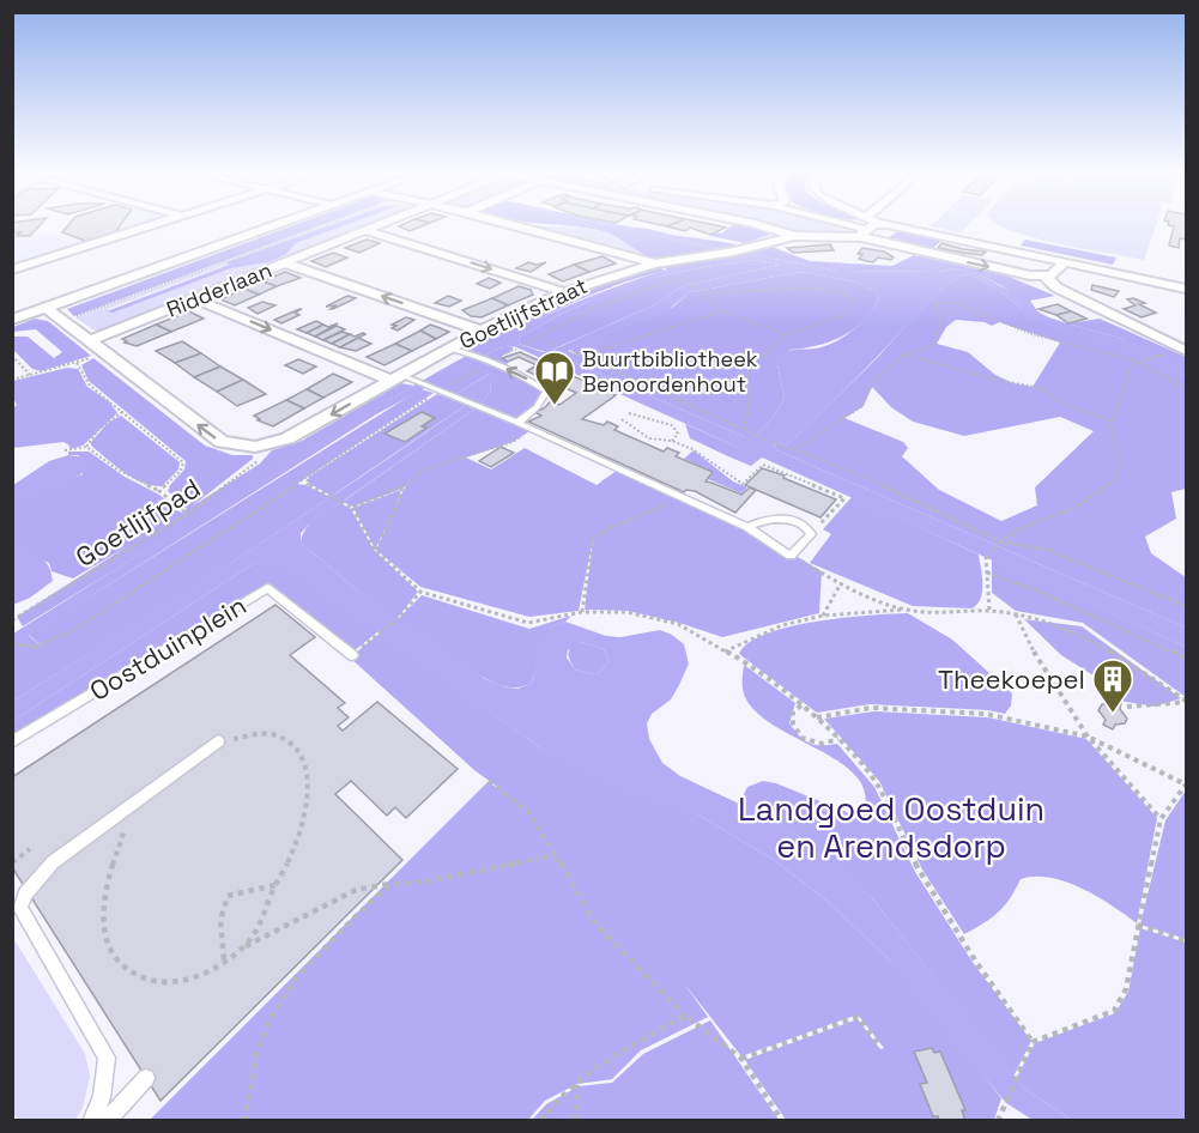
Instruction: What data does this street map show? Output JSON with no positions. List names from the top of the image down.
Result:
{
  "streets": {
    "street": ["Ridderlaan", "Goetlijfstraat"],
    "lane": ["Oostduinplein"],
    "path": ["Goetlijfpad"]
  },
  "crossings": [
    ["Goetlijfstraat", "Goetlijfpad"]
  ],
  "parks": ["Landgoed Oostduin en Arendsdorp"],
  "places": {
    "library": ["Buurtbibliotheek Benoordenhout"],
    "building": ["Theekoepel"]
  }
}
